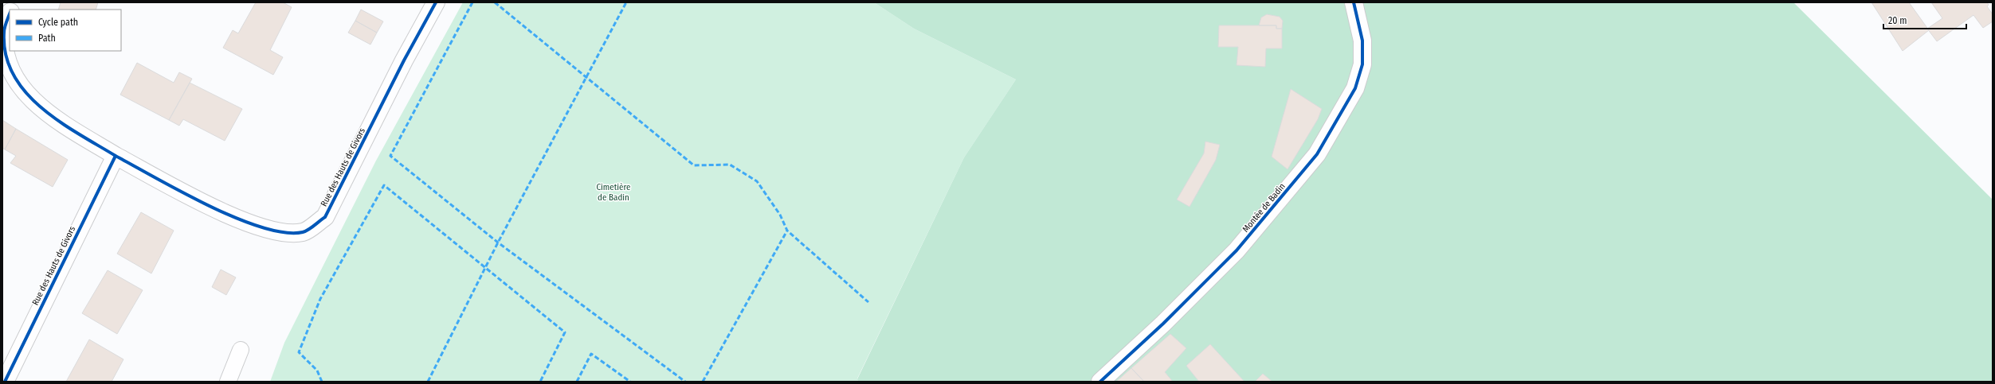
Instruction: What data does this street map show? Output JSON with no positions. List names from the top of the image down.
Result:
{
  "streets": {
    "street": ["Rue des Hauts de Givors", "Montée de Badin"]
  },
  "parks": ["Cimetière de Badin"],
  "legend": ["Cycle path", "Path"],
  "scale_bar": "20 m"
}
